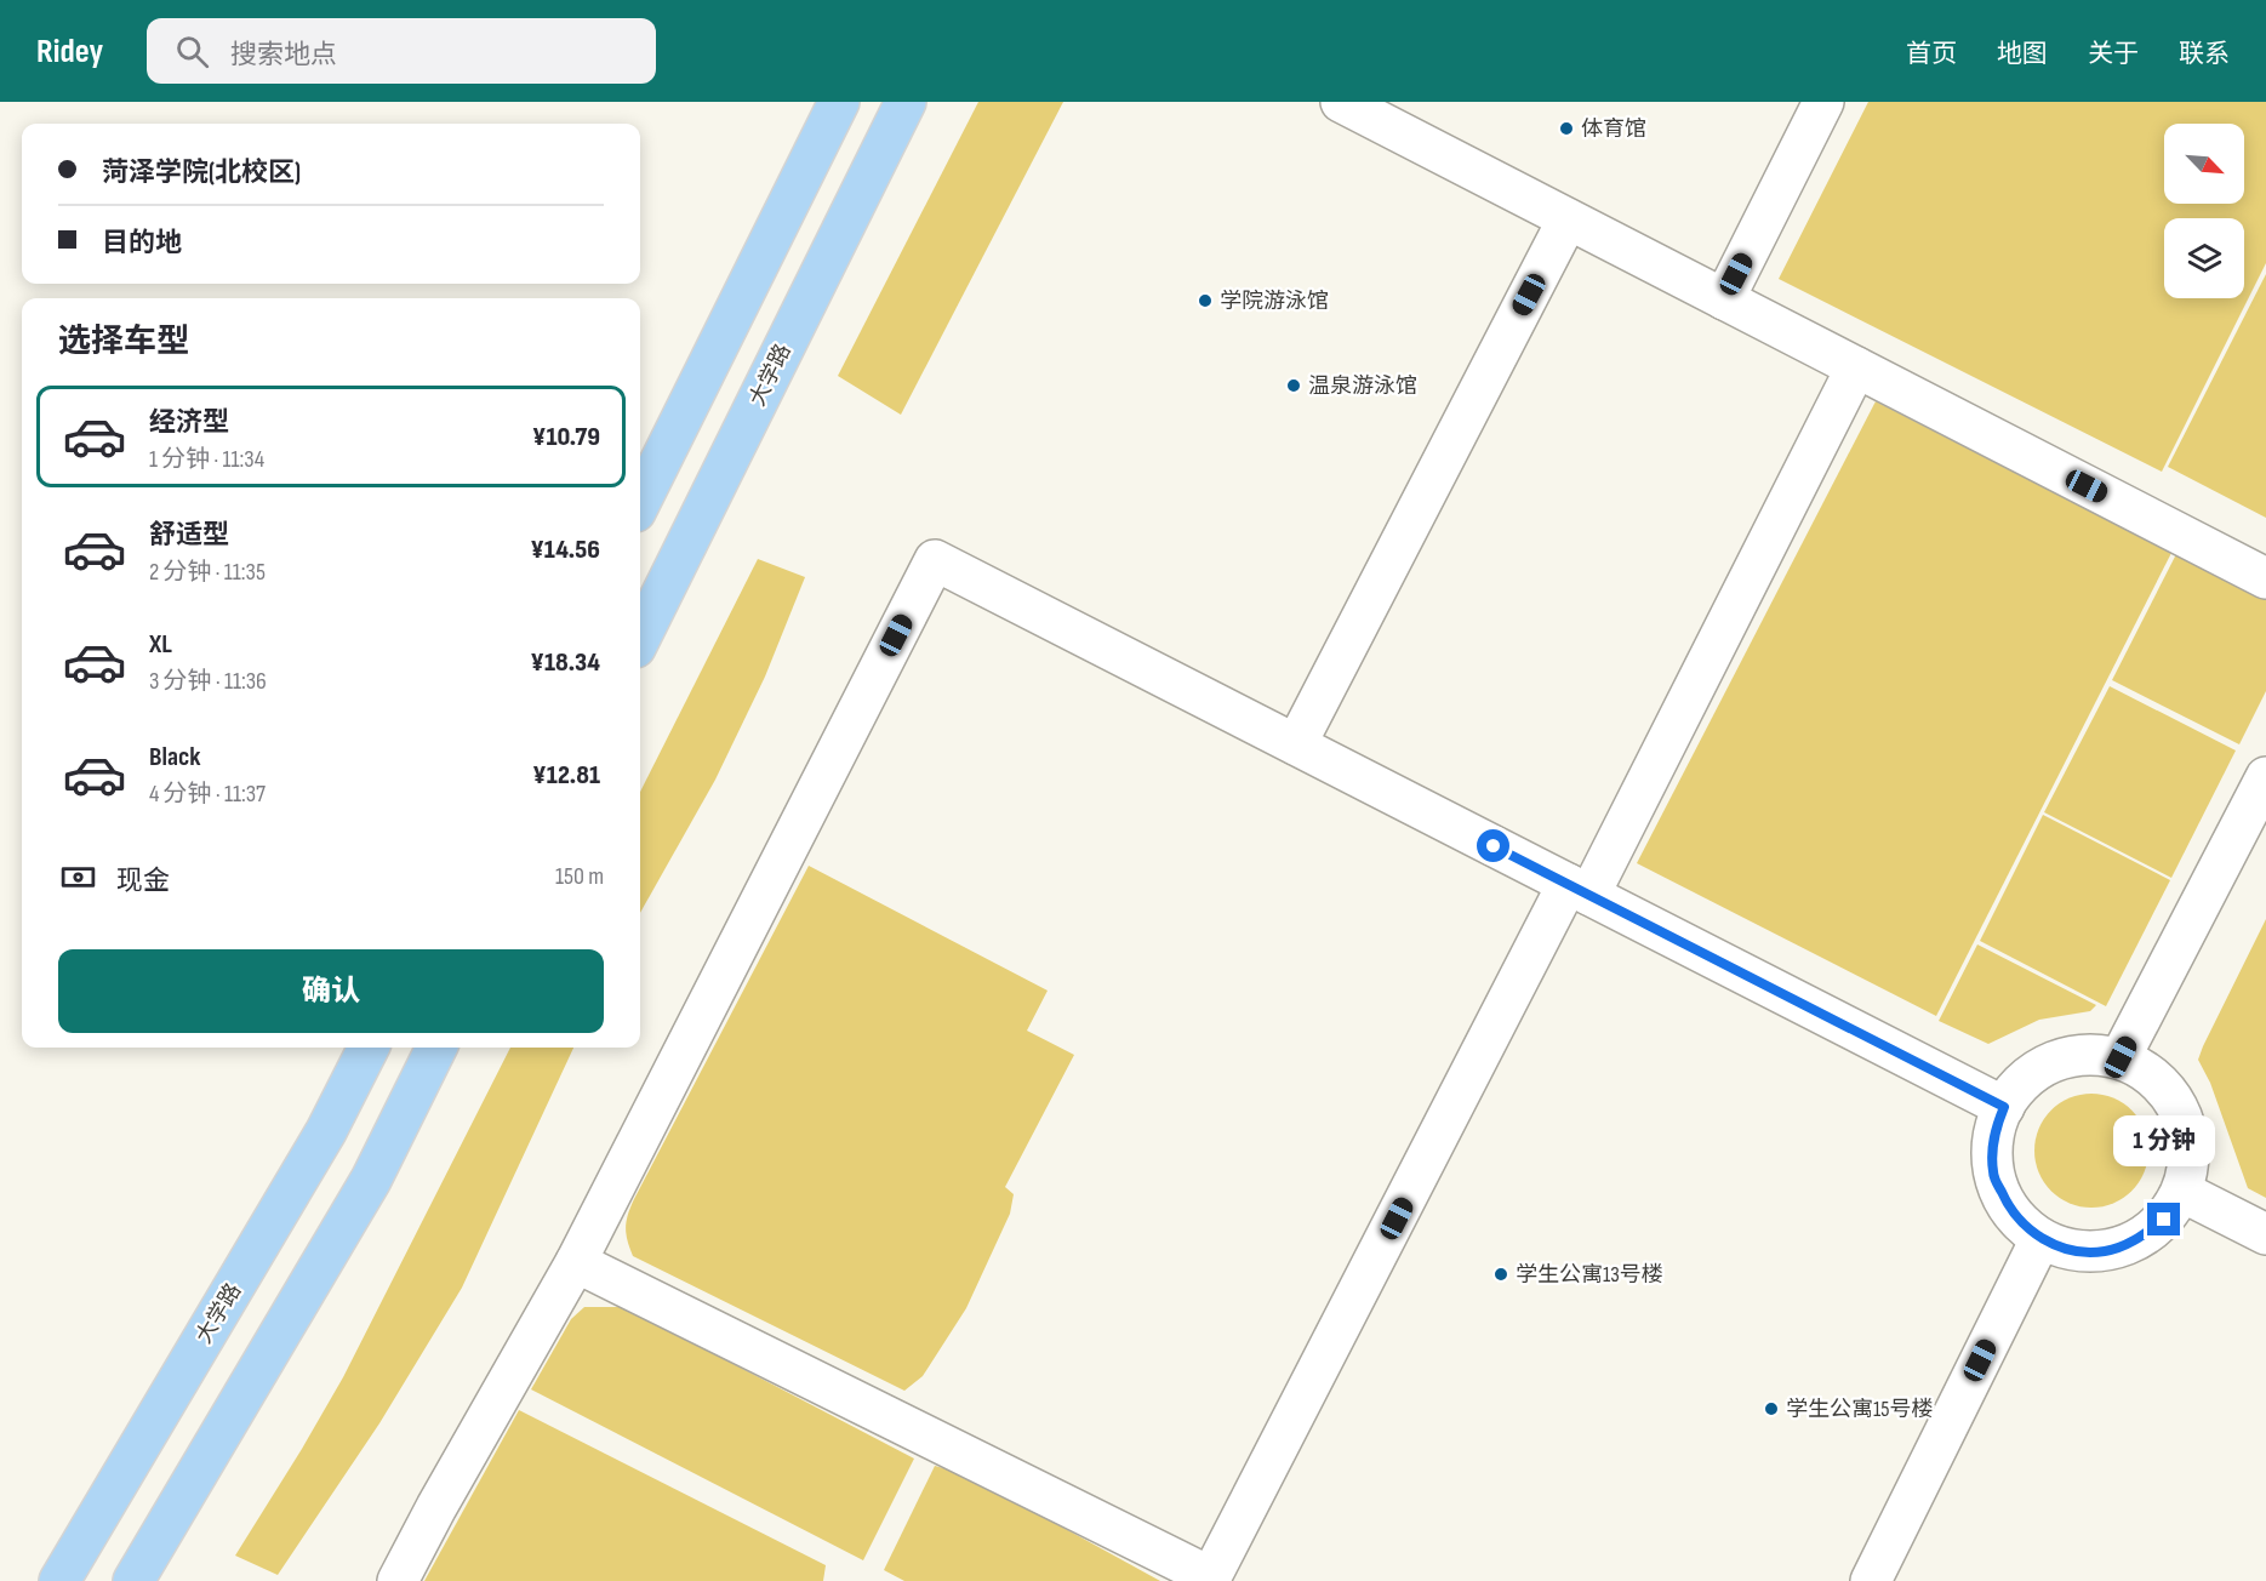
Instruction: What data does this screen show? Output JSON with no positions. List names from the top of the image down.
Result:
{
  "streets": {
    "main road": ["大学路"]
  },
  "places": [
    "体育馆",
    "学院游泳馆",
    "温泉游泳馆",
    "学生公寓13号楼",
    "学生公寓15号楼"
  ],
  "north": "bottom right",
  "page": {
    "header": "Ridey",
    "search": "搜索地点",
    "nav": [
      "首页",
      "地图",
      "关于",
      "联系"
    ],
    "banner": ["菏泽学院(北校区)", "目的地"],
    "heading": "选择车型",
    "list": [
      {
        "name": "经济型",
        "note": "1 分钟 · 11:34",
        "value": "¥10.79"
      },
      {
        "name": "舒适型",
        "note": "2 分钟 · 11:35",
        "value": "¥14.56"
      },
      {
        "name": "XL",
        "note": "3 分钟 · 11:36",
        "value": "¥18.34"
      },
      {
        "name": "Black",
        "note": "4 分钟 · 11:37",
        "value": "¥12.81"
      }
    ],
    "pay": ["现金", "150 m"],
    "buttons": "确认",
    "bubble": "1 分钟"
  }
}
